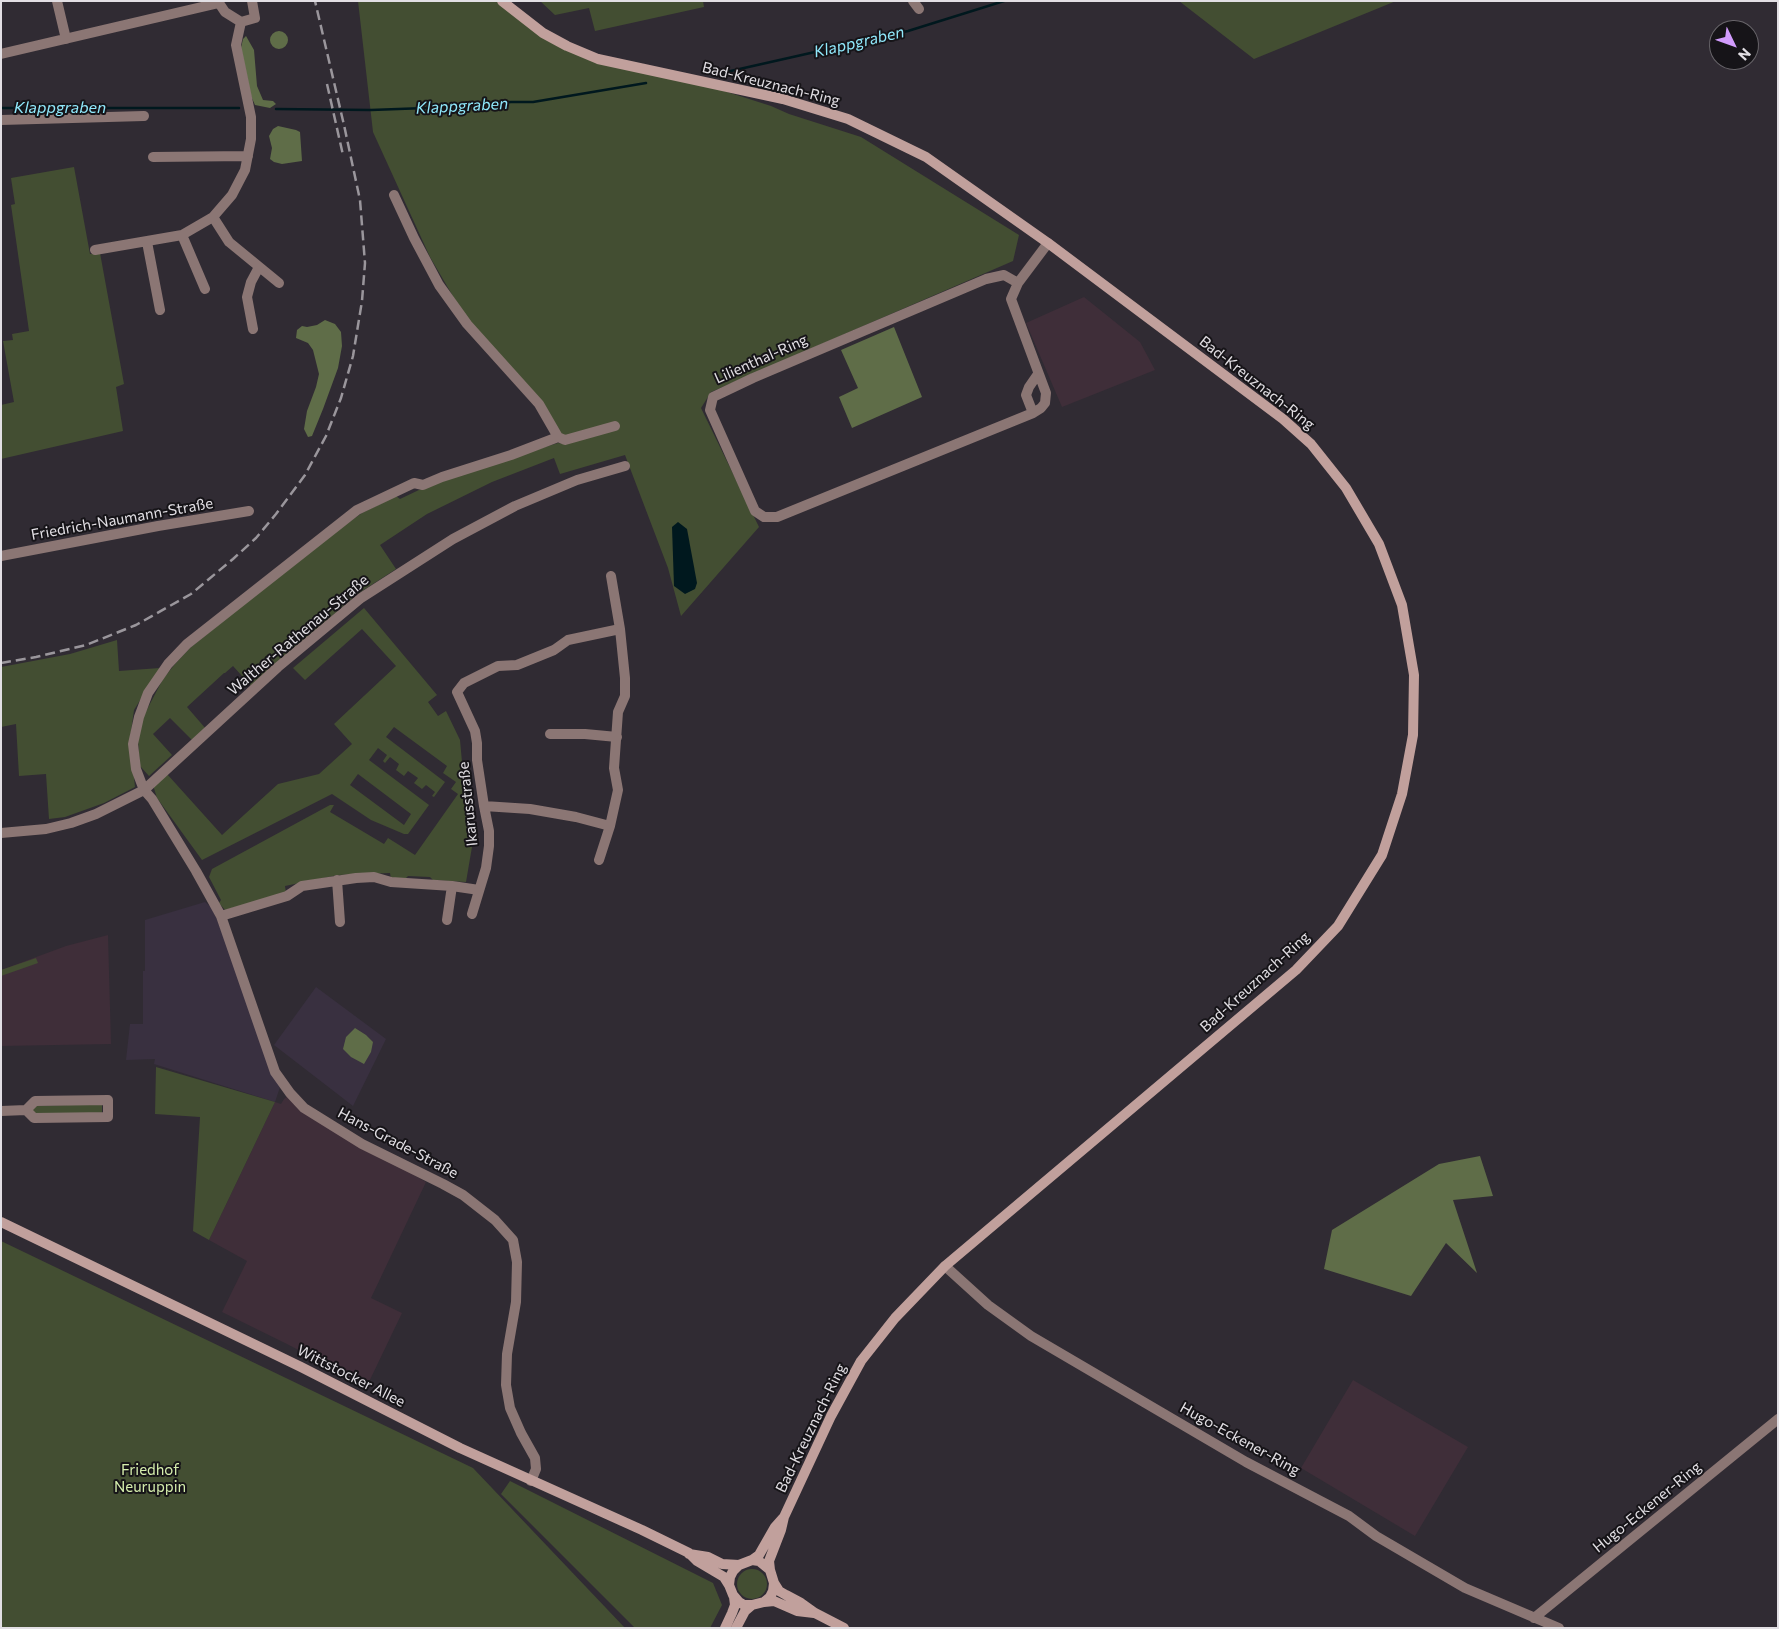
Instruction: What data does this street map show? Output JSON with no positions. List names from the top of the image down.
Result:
{
  "streets": {
    "main road": ["Bad-Kreuznach-Ring", "Wittstocker Allee"],
    "street": [
      "Lilienthal-Ring",
      "Friedrich-Naumann-Straße",
      "Walther-Rathenau-Straße",
      "Ikarusstraße",
      "Hans-Grade-Straße",
      "Hugo-Eckener-Ring"
    ]
  },
  "crossings": [
    ["Bad-Kreuznach-Ring", "Wittstocker Allee"],
    ["Bad-Kreuznach-Ring", "Hugo-Eckener-Ring"],
    ["Walther-Rathenau-Straße", "Hans-Grade-Straße"],
    ["Hans-Grade-Straße", "Wittstocker Allee"]
  ],
  "water": ["Klappgraben"],
  "parks": ["Friedhof Neuruppin"],
  "north": "bottom right"
}
